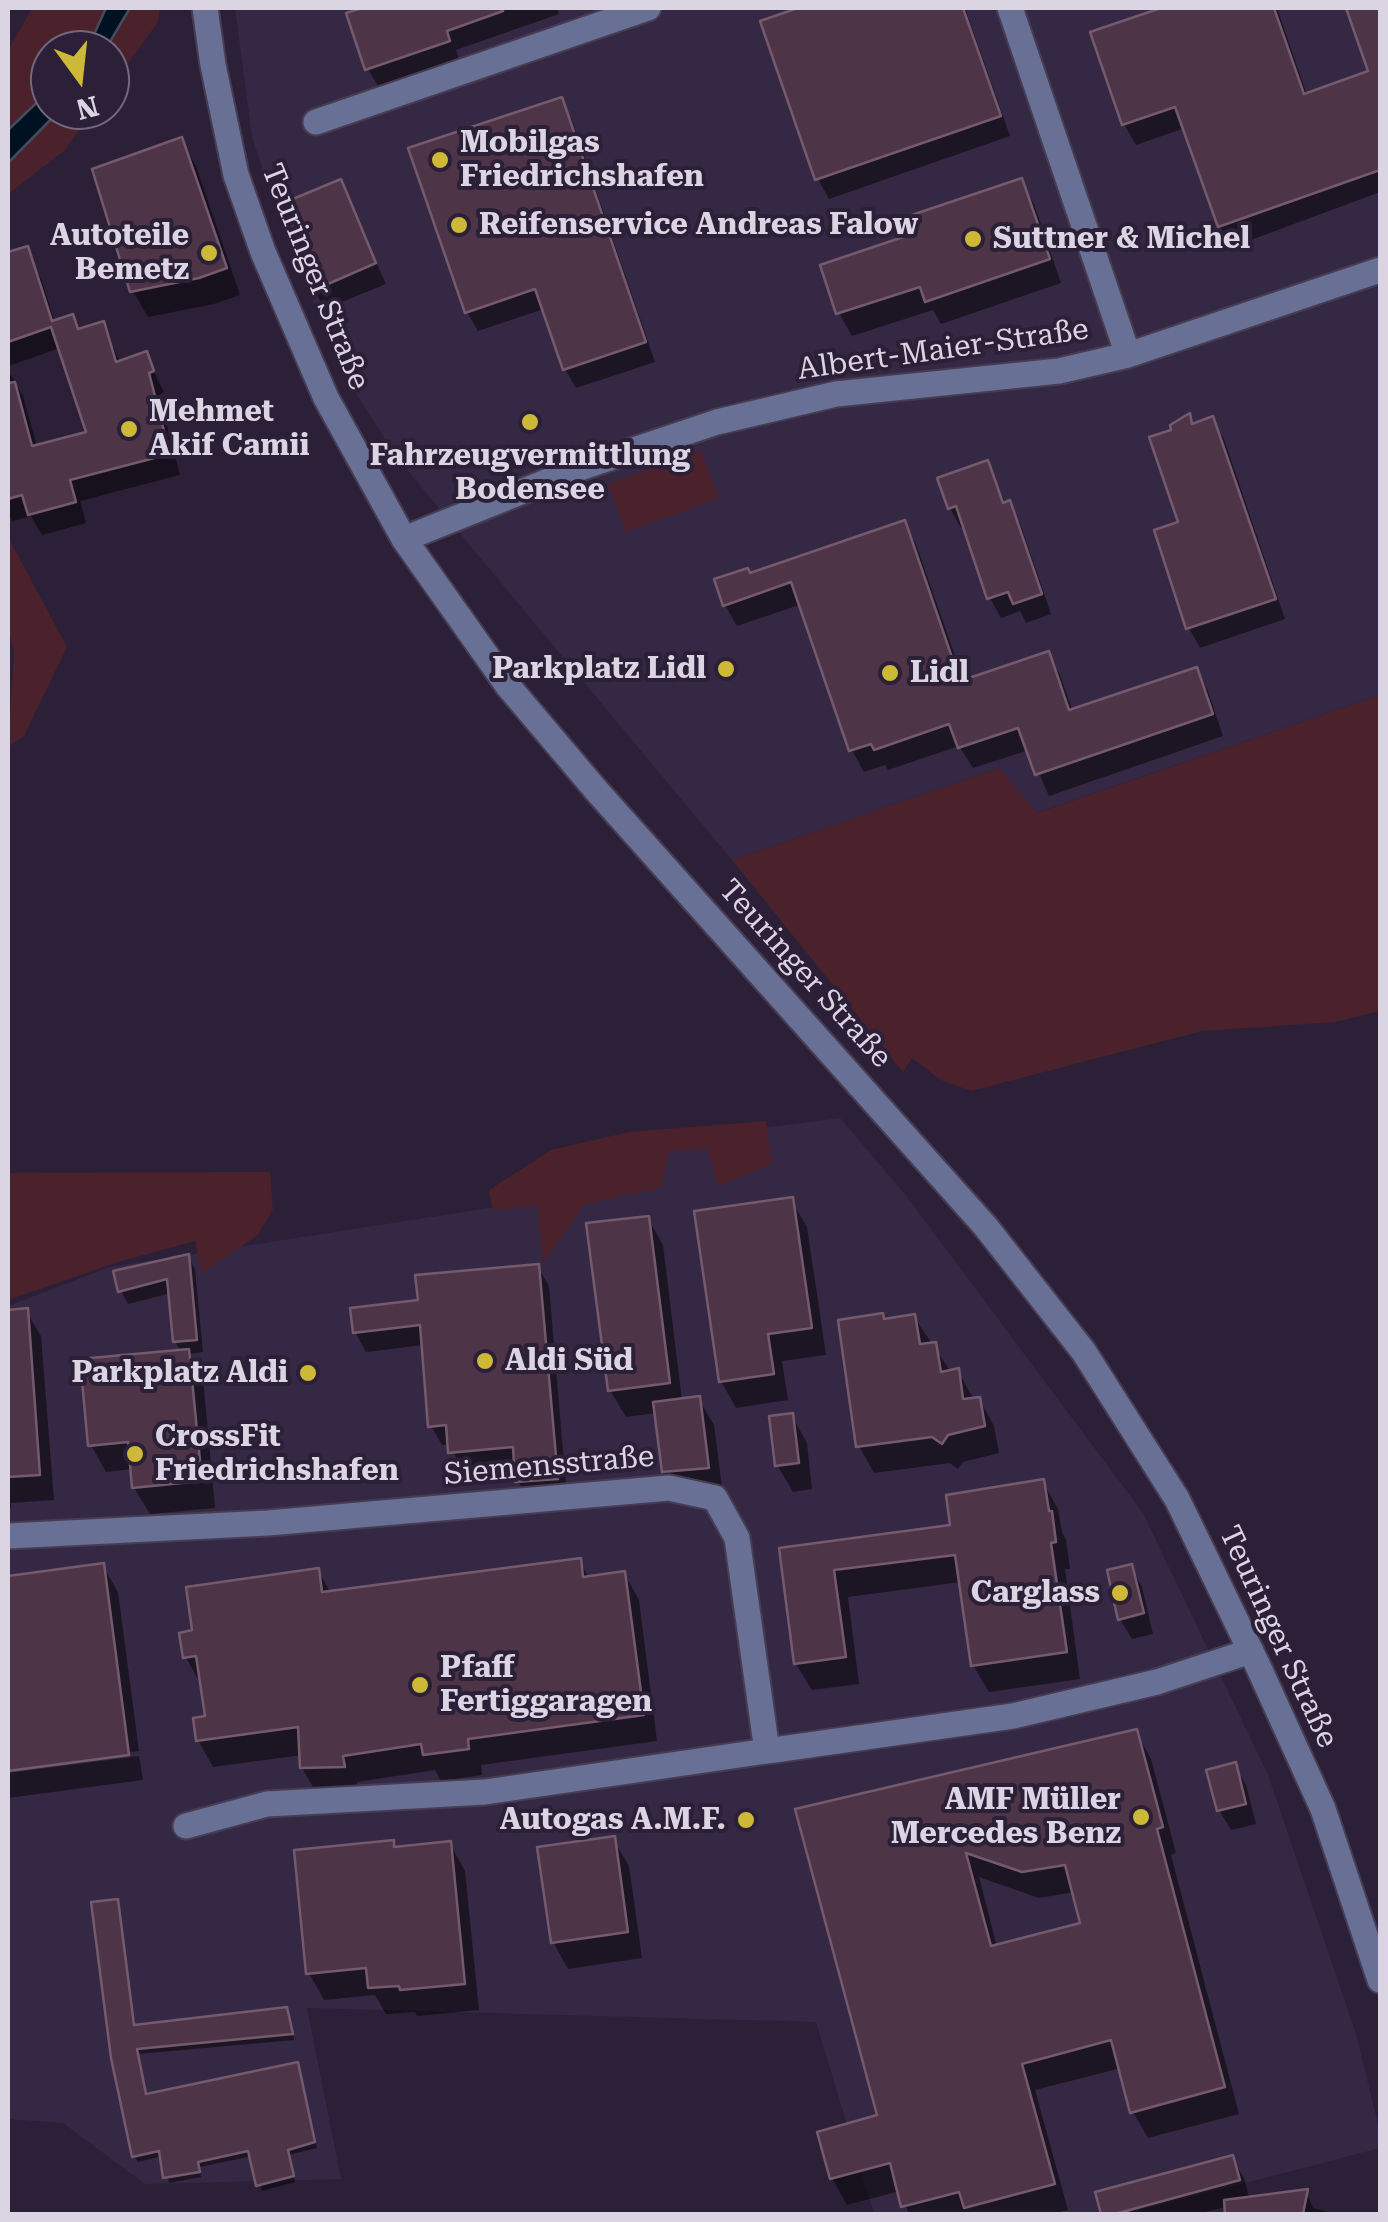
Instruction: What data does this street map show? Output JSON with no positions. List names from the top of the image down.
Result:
{
  "streets": {
    "street": ["Teuringer Straße", "Albert-Maier-Straße", "Siemensstraße"]
  },
  "crossings": [
    ["Teuringer Straße", "Albert-Maier-Straße"]
  ],
  "places": [
    "Mobilgas Friedrichshafen",
    "Reifenservice Andreas Falow",
    "Suttner & Michel",
    "Autoteile Bemetz",
    "Fahrzeugvermittlung Bodensee",
    "Mehmet Akif Camii",
    "Parkplatz Lidl",
    "Lidl",
    "Aldi Süd",
    "Parkplatz Aldi",
    "CrossFit Friedrichshafen",
    "Carglass",
    "Pfaff Fertiggaragen",
    "AMF Müller Mercedes Benz",
    "Autogas A.M.F."
  ],
  "north": "bottom"
}
